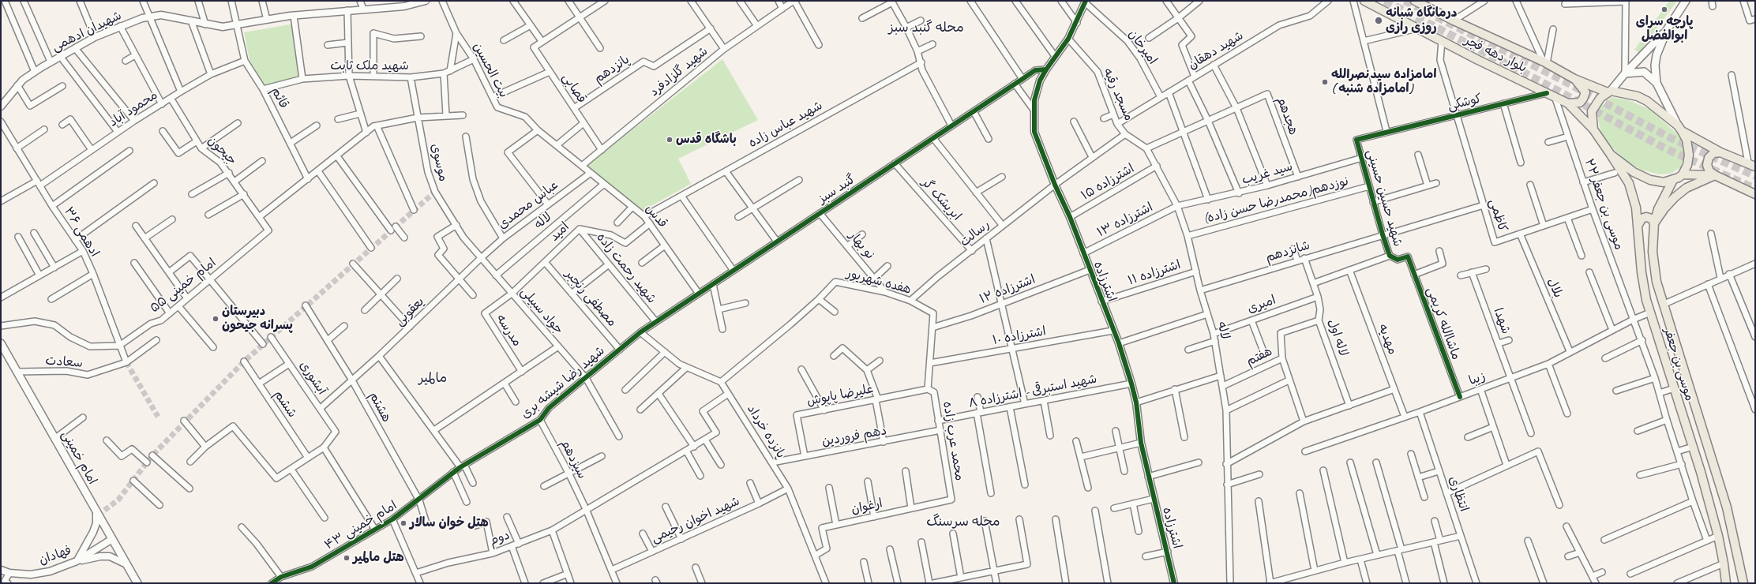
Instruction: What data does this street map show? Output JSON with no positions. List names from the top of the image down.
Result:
{
  "streets": {
    "main road": ["بلوار دهه فجر", "موسی بن جعفر", "امام خمینی"],
    "street": [
      "شهیدان ادهمی",
      "امیرخان",
      "شهید دهقان",
      "شهید ملک ثابت",
      "پانزدهم",
      "بیت الحسین",
      "شهید گلزادفرد",
      "قصابی",
      "مسجد رقیه",
      "قائم",
      "کوشکی",
      "محمود آباد",
      "هجدهم",
      "شهید عباس زاده",
      "جیحون",
      "موسوی",
      "سید غریب",
      "اشترزاده ۱۵",
      "گنبد سبز",
      "شهید حسین حسینی",
      "ابریشک گر",
      "نوزدهم(محمدرضا حسن زاده)",
      "موسی بن جعفر ۲۲",
      "عباس محمدی",
      "کاظمی",
      "قدس",
      "اشترزاده ۱۳",
      "لاله",
      "ادهمی ۳۶",
      "امید",
      "رسالت",
      "نو بهار",
      "شانزدهم",
      "شهید رحمت زاده",
      "اشترزاده ۱۱",
      "هفده شهریور",
      "اشترزاده",
      "امام خمینی ۵۵",
      "بلال",
      "اشترزاده ۱۲",
      "مصطفی رنجبر",
      "امیری",
      "جواد سبیلی",
      "یعقوبی",
      "شهدا",
      "ماشاالله کریمی",
      "مدرسه",
      "اشترزاده ۱۰",
      "لاله اول",
      "مهدیه",
      "هفتم",
      "سعادت",
      "آبشوری",
      "زیبا",
      "شهید رضا شیشه بری",
      "شهید استبرقی - اشترزاده ۸",
      "علیرضا پاپوش",
      "ششم",
      "هشتم",
      "پانزده خرداد",
      "دهم فروردین",
      "محمد عرب زاده",
      "سیزدهم",
      "انتظاری",
      "ارغوان",
      "شهید اخوان رحیمی",
      "امام خمینی ۴۳",
      "دوم",
      "فهادان"
    ]
  },
  "crossings": [
    ["شهیدان ادهمی", "قائم"],
    ["امیرخان", "شهید دهقان"],
    ["امیرخان", "اشترزاده"],
    ["شهید دهقان", "مسجد رقیه"],
    ["بلوار دهه فجر", "کوشکی"],
    ["بلوار دهه فجر", "موسی بن جعفر ۲۲"],
    ["بلوار دهه فجر", "کاظمی"],
    ["بلوار دهه فجر", "موسی بن جعفر"],
    ["شهید ملک ثابت", "بیت الحسین"],
    ["شهید ملک ثابت", "قائم"],
    ["شهید ملک ثابت", "موسوی"],
    ["پانزدهم", "قصابی"],
    ["بیت الحسین", "شهید گلزادفرد"],
    ["بیت الحسین", "قدس"],
    ["شهید گلزادفرد", "قصابی"],
    ["شهید گلزادفرد", "قدس"],
    ["مسجد رقیه", "سید غریب"],
    ["مسجد رقیه", "اشترزاده ۱۵"],
    ["مسجد رقیه", "اشترزاده ۱۳"],
    ["مسجد رقیه", "لاله"],
    ["مسجد رقیه", "رسالت"],
    ["مسجد رقیه", "اشترزاده"],
    ["قائم", "محمود آباد"],
    ["کوشکی", "شهید حسین حسینی"],
    ["کوشکی", "کاظمی"],
    ["محمود آباد", "جیحون"],
    ["محمود آباد", "ادهمی ۳۶"],
    ["هجدهم", "سید غریب"],
    ["شهید عباس زاده", "قدس"],
    ["جیحون", "امام خمینی ۵۵"],
    ["موسوی", "عباس محمدی"],
    ["موسوی", "جواد سبیلی"],
    ["موسوی", "یعقوبی"],
    ["سید غریب", "شهید حسین حسینی"],
    ["سید غریب", "اشترزاده ۱۳"],
    ["سید غریب", "لاله"],
    ["اشترزاده ۱۵", "اشترزاده"],
    ["گنبد سبز", "ابریشک گر"],
    ["گنبد سبز", "قدس"],
    ["گنبد سبز", "نو بهار"],
    ["گنبد سبز", "شهید رحمت زاده"],
    ["گنبد سبز", "اشترزاده"],
    ["گنبد سبز", "شهید رضا شیشه بری"],
    ["شهید حسین حسینی", "نوزدهم(محمدرضا حسن زاده)"],
    ["شهید حسین حسینی", "شانزدهم"],
    ["شهید حسین حسینی", "ماشاالله کریمی"],
    ["ابریشک گر", "رسالت"],
    ["نوزدهم(محمدرضا حسن زاده)", "لاله"],
    ["موسی بن جعفر ۲۲", "کاظمی"],
    ["موسی بن جعفر ۲۲", "زیبا"],
    ["عباس محمدی", "قدس"],
    ["عباس محمدی", "جواد سبیلی"],
    ["عباس محمدی", "یعقوبی"],
    ["کاظمی", "شانزدهم"],
    ["کاظمی", "بلال"],
    ["قدس", "لاله"],
    ["قدس", "امید"],
    ["اشترزاده ۱۳", "لاله"],
    ["اشترزاده ۱۳", "اشترزاده"],
    ["لاله", "شانزدهم"],
    ["لاله", "اشترزاده ۱۱"],
    ["لاله", "امیری"],
    ["لاله", "جواد سبیلی"],
    ["لاله", "هفتم"],
    ["ادهمی ۳۶", "امام خمینی ۵۵"],
    ["ادهمی ۳۶", "سعادت"],
    ["امید", "شهید رحمت زاده"],
    ["امید", "مصطفی رنجبر"],
    ["امید", "جواد سبیلی"],
    ["امید", "مدرسه"],
    ["رسالت", "هفده شهریور"],
    ["رسالت", "اشترزاده"],
    ["نو بهار", "هفده شهریور"],
    ["شانزدهم", "لاله اول"],
    ["اشترزاده ۱۱", "اشترزاده"],
    ["هفده شهریور", "اشترزاده ۱۲"],
    ["هفده شهریور", "اشترزاده ۱۰"],
    ["هفده شهریور", "علیرضا پاپوش"],
    ["هفده شهریور", "پانزده خرداد"],
    ["هفده شهریور", "محمد عرب زاده"],
    ["اشترزاده", "اشترزاده ۱۲"],
    ["اشترزاده", "اشترزاده ۱۰"],
    ["اشترزاده", "شهید استبرقی - اشترزاده ۸"],
    ["بلال", "زیبا"],
    ["مصطفی رنجبر", "شهید رضا شیشه بری"],
    ["امیری", "لاله اول"],
    ["جواد سبیلی", "یعقوبی"],
    ["جواد سبیلی", "مدرسه"],
    ["جواد سبیلی", "شهید رضا شیشه بری"],
    ["یعقوبی", "آبشوری"],
    ["یعقوبی", "هشتم"],
    ["شهدا", "زیبا"],
    ["ماشاالله کریمی", "زیبا"],
    ["لاله اول", "هفتم"],
    ["مهدیه", "زیبا"],
    ["سعادت", "امام خمینی"],
    ["موسی بن جعفر", "زیبا"],
    ["زیبا", "انتظاری"],
    ["شهید رضا شیشه بری", "هشتم"],
    ["شهید رضا شیشه بری", "سیزدهم"],
    ["شهید رضا شیشه بری", "امام خمینی ۴۳"],
    ["شهید استبرقی - اشترزاده ۸", "محمد عرب زاده"],
    ["علیرضا پاپوش", "دهم فروردین"],
    ["علیرضا پاپوش", "محمد عرب زاده"],
    ["هشتم", "امام خمینی ۴۳"],
    ["پانزده خرداد", "دهم فروردین"],
    ["پانزده خرداد", "ارغوان"],
    ["پانزده خرداد", "شهید اخوان رحیمی"],
    ["پانزده خرداد", "دوم"],
    ["دهم فروردین", "محمد عرب زاده"],
    ["محمد عرب زاده", "ارغوان"],
    ["امام خمینی", "فهادان"],
    ["سیزدهم", "شهید اخوان رحیمی"],
    ["سیزدهم", "دوم"]
  ],
  "districts": ["محله گنبد سبز", "مالمیر", "محله سرسنگ"],
  "places": [
    "پارچه سرای ابوالفضل",
    "درمانگاه شبانه روزی رازی",
    "امامزاده سیدنصرالله ( امامزاده شنبه)",
    "باشگاه قدس",
    "دبیرستان پسرانه جیحون",
    "هتل خوان سالار",
    "هتل مالمير"
  ]
}
